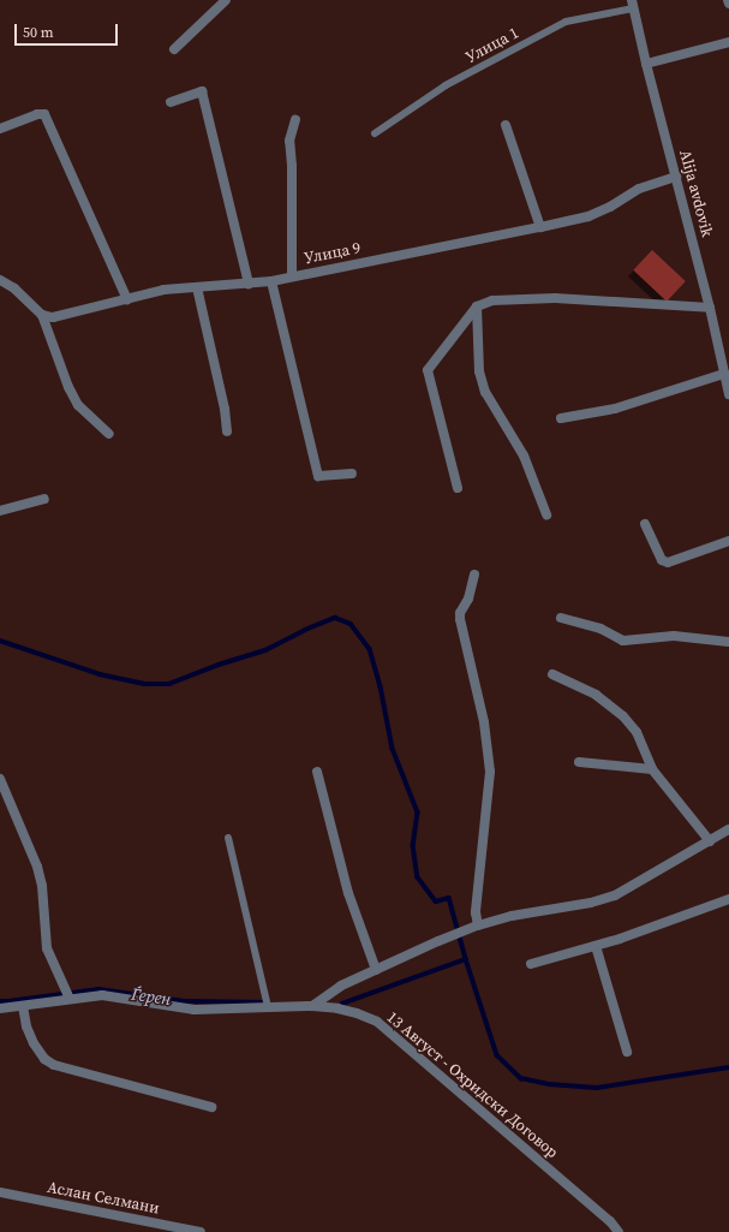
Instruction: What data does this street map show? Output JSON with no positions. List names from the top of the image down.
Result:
{
  "streets": {
    "street": [
      "Alija avdovik",
      "Улица 9",
      "13 Август - Охридски Договор",
      "Аслан Селмани"
    ],
    "lane": ["Улица 1"]
  },
  "crossings": [
    ["Улица 1", "Alija avdovik"],
    ["Alija avdovik", "Улица 9"]
  ],
  "water": ["Ѓерен"],
  "scale_bar": "50 m"
}
